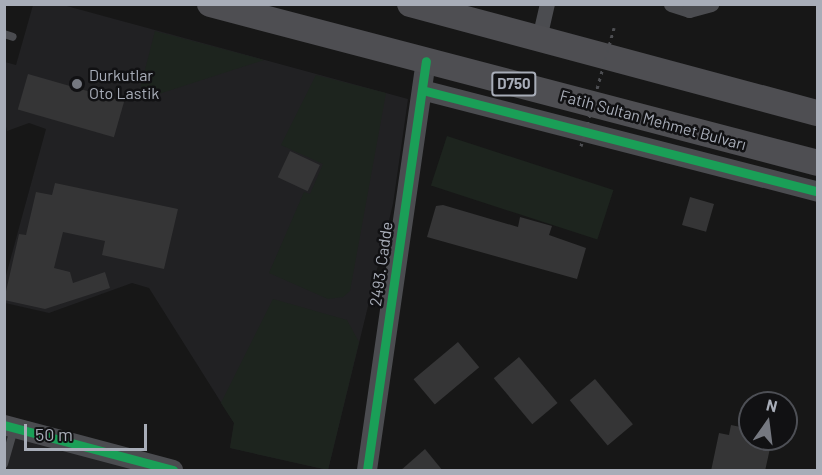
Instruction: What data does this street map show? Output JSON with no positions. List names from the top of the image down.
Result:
{
  "streets": {
    "highway": ["D750", "Fatih Sultan Mehmet Bulvarı"],
    "street": ["2493. Cadde"]
  },
  "crossings": [
    ["Fatih Sultan Mehmet Bulvarı", "2493. Cadde"]
  ],
  "places": ["Durkutlar Oto Lastik"],
  "scale_bar": "50 m",
  "north": "top"
}
